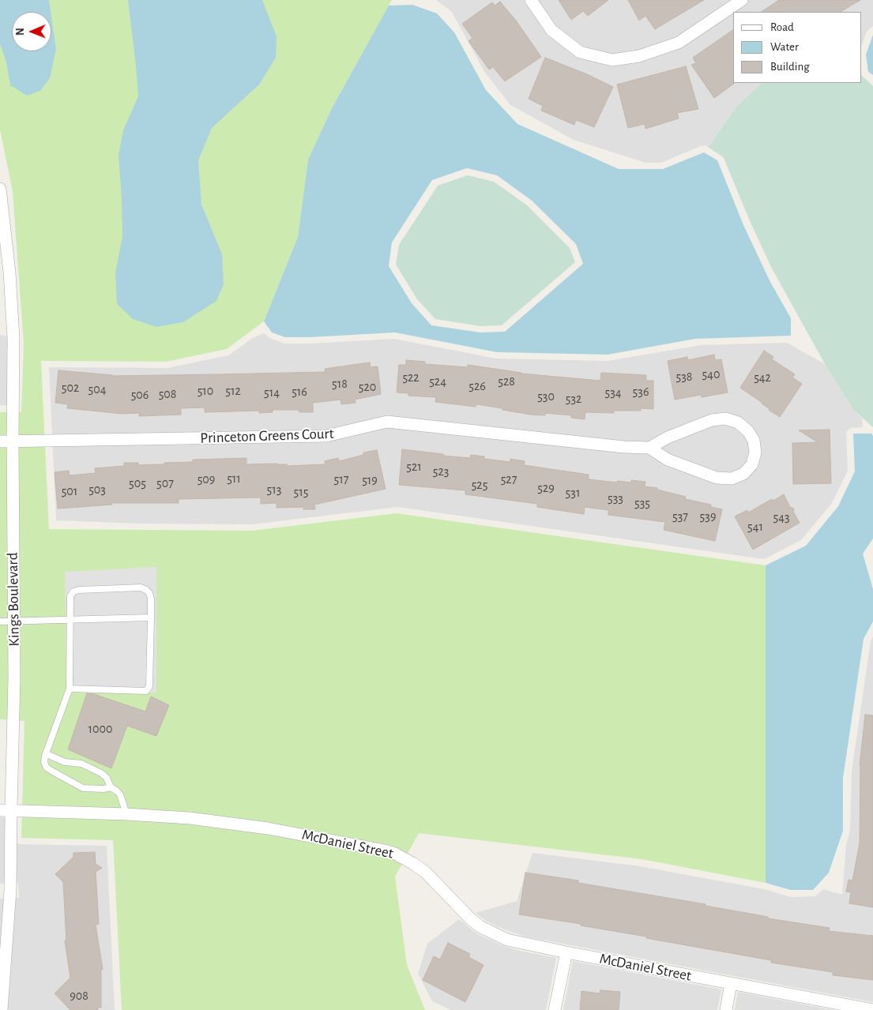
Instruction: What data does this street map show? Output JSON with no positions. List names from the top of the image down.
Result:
{
  "streets": {
    "street": ["Princeton Greens Court", "Kings Boulevard", "McDaniel Street"]
  },
  "crossings": [
    ["Princeton Greens Court", "Kings Boulevard"],
    ["Kings Boulevard", "McDaniel Street"]
  ],
  "house_numbers": [
    "540",
    "538",
    "522",
    "542",
    "524",
    "528",
    "518",
    "526",
    "520",
    "502",
    "504",
    "510",
    "512",
    "516",
    "536",
    "514",
    "534",
    "508",
    "506",
    "530",
    "532",
    "521",
    "523",
    "511",
    "509",
    "517",
    "527",
    "519",
    "505",
    "507",
    "525",
    "529",
    "503",
    "513",
    "501",
    "515",
    "531",
    "533",
    "535",
    "537",
    "539",
    "543",
    "541",
    "1000",
    "908"
  ],
  "legend": ["Road", "Water", "Building"],
  "north": "left"
}
